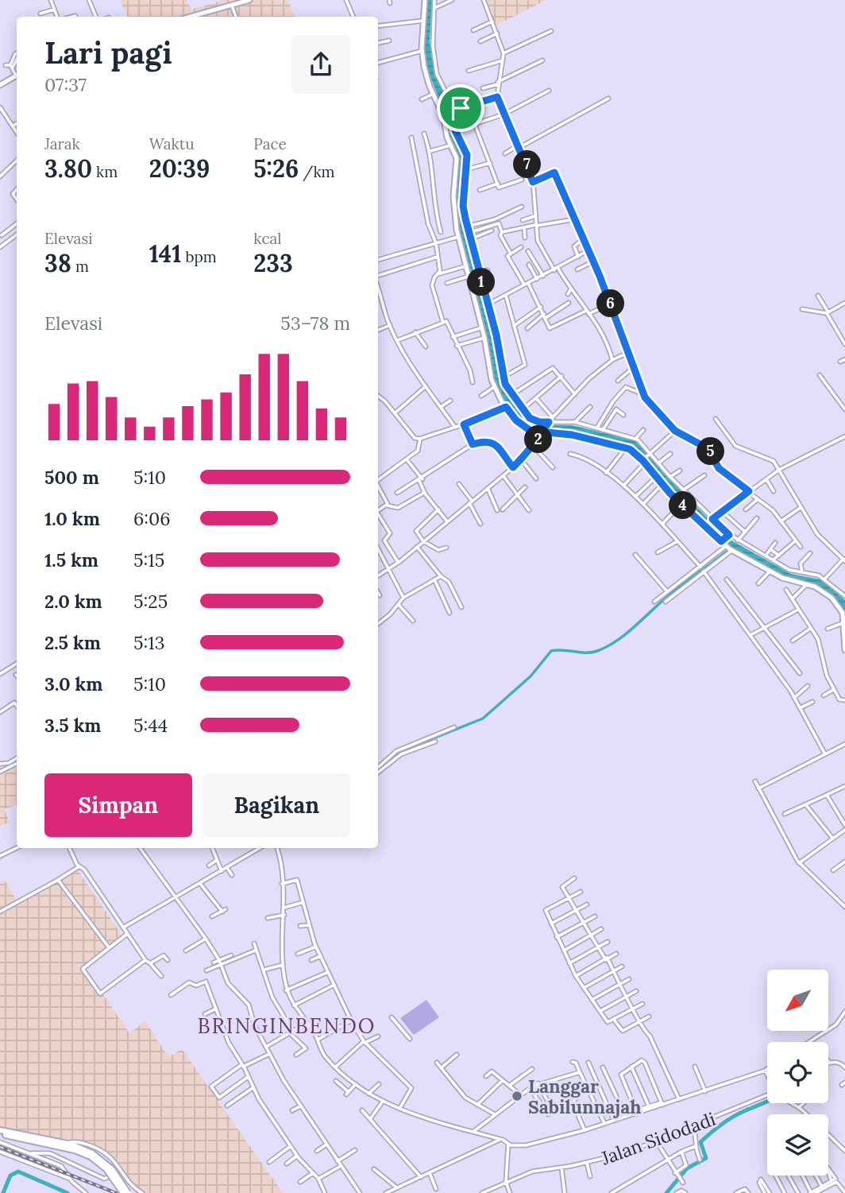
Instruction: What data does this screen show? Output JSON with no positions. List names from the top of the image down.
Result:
{
  "streets": {
    "street": ["Jalan Sidodadi"]
  },
  "districts": ["BRINGINBENDO"],
  "places": ["Langgar Sabilunnajah"],
  "north": "bottom left",
  "page": {
    "heading": ["Lari pagi", "07:37"],
    "stats": [
      ["Jarak", "3.80 km"],
      ["Waktu", "20:39"],
      ["Pace", "5:26 /km"],
      ["Elevasi", "38 m"],
      ["141 bpm"],
      ["kcal", "233"]
    ],
    "pins": [
      "7",
      "1",
      "6",
      "2",
      "5",
      "4"
    ],
    "chart": ["Elevasi", "53–78 m"],
    "list": [
      {
        "name": "500 m",
        "note": "5:10"
      },
      {
        "name": "1.0 km",
        "note": "6:06"
      },
      {
        "name": "1.5 km",
        "note": "5:15"
      },
      {
        "name": "2.0 km",
        "note": "5:25"
      },
      {
        "name": "2.5 km",
        "note": "5:13"
      },
      {
        "name": "3.0 km",
        "note": "5:10"
      },
      {
        "name": "3.5 km",
        "note": "5:44"
      }
    ],
    "buttons": ["Simpan", "Bagikan"]
  }
}
